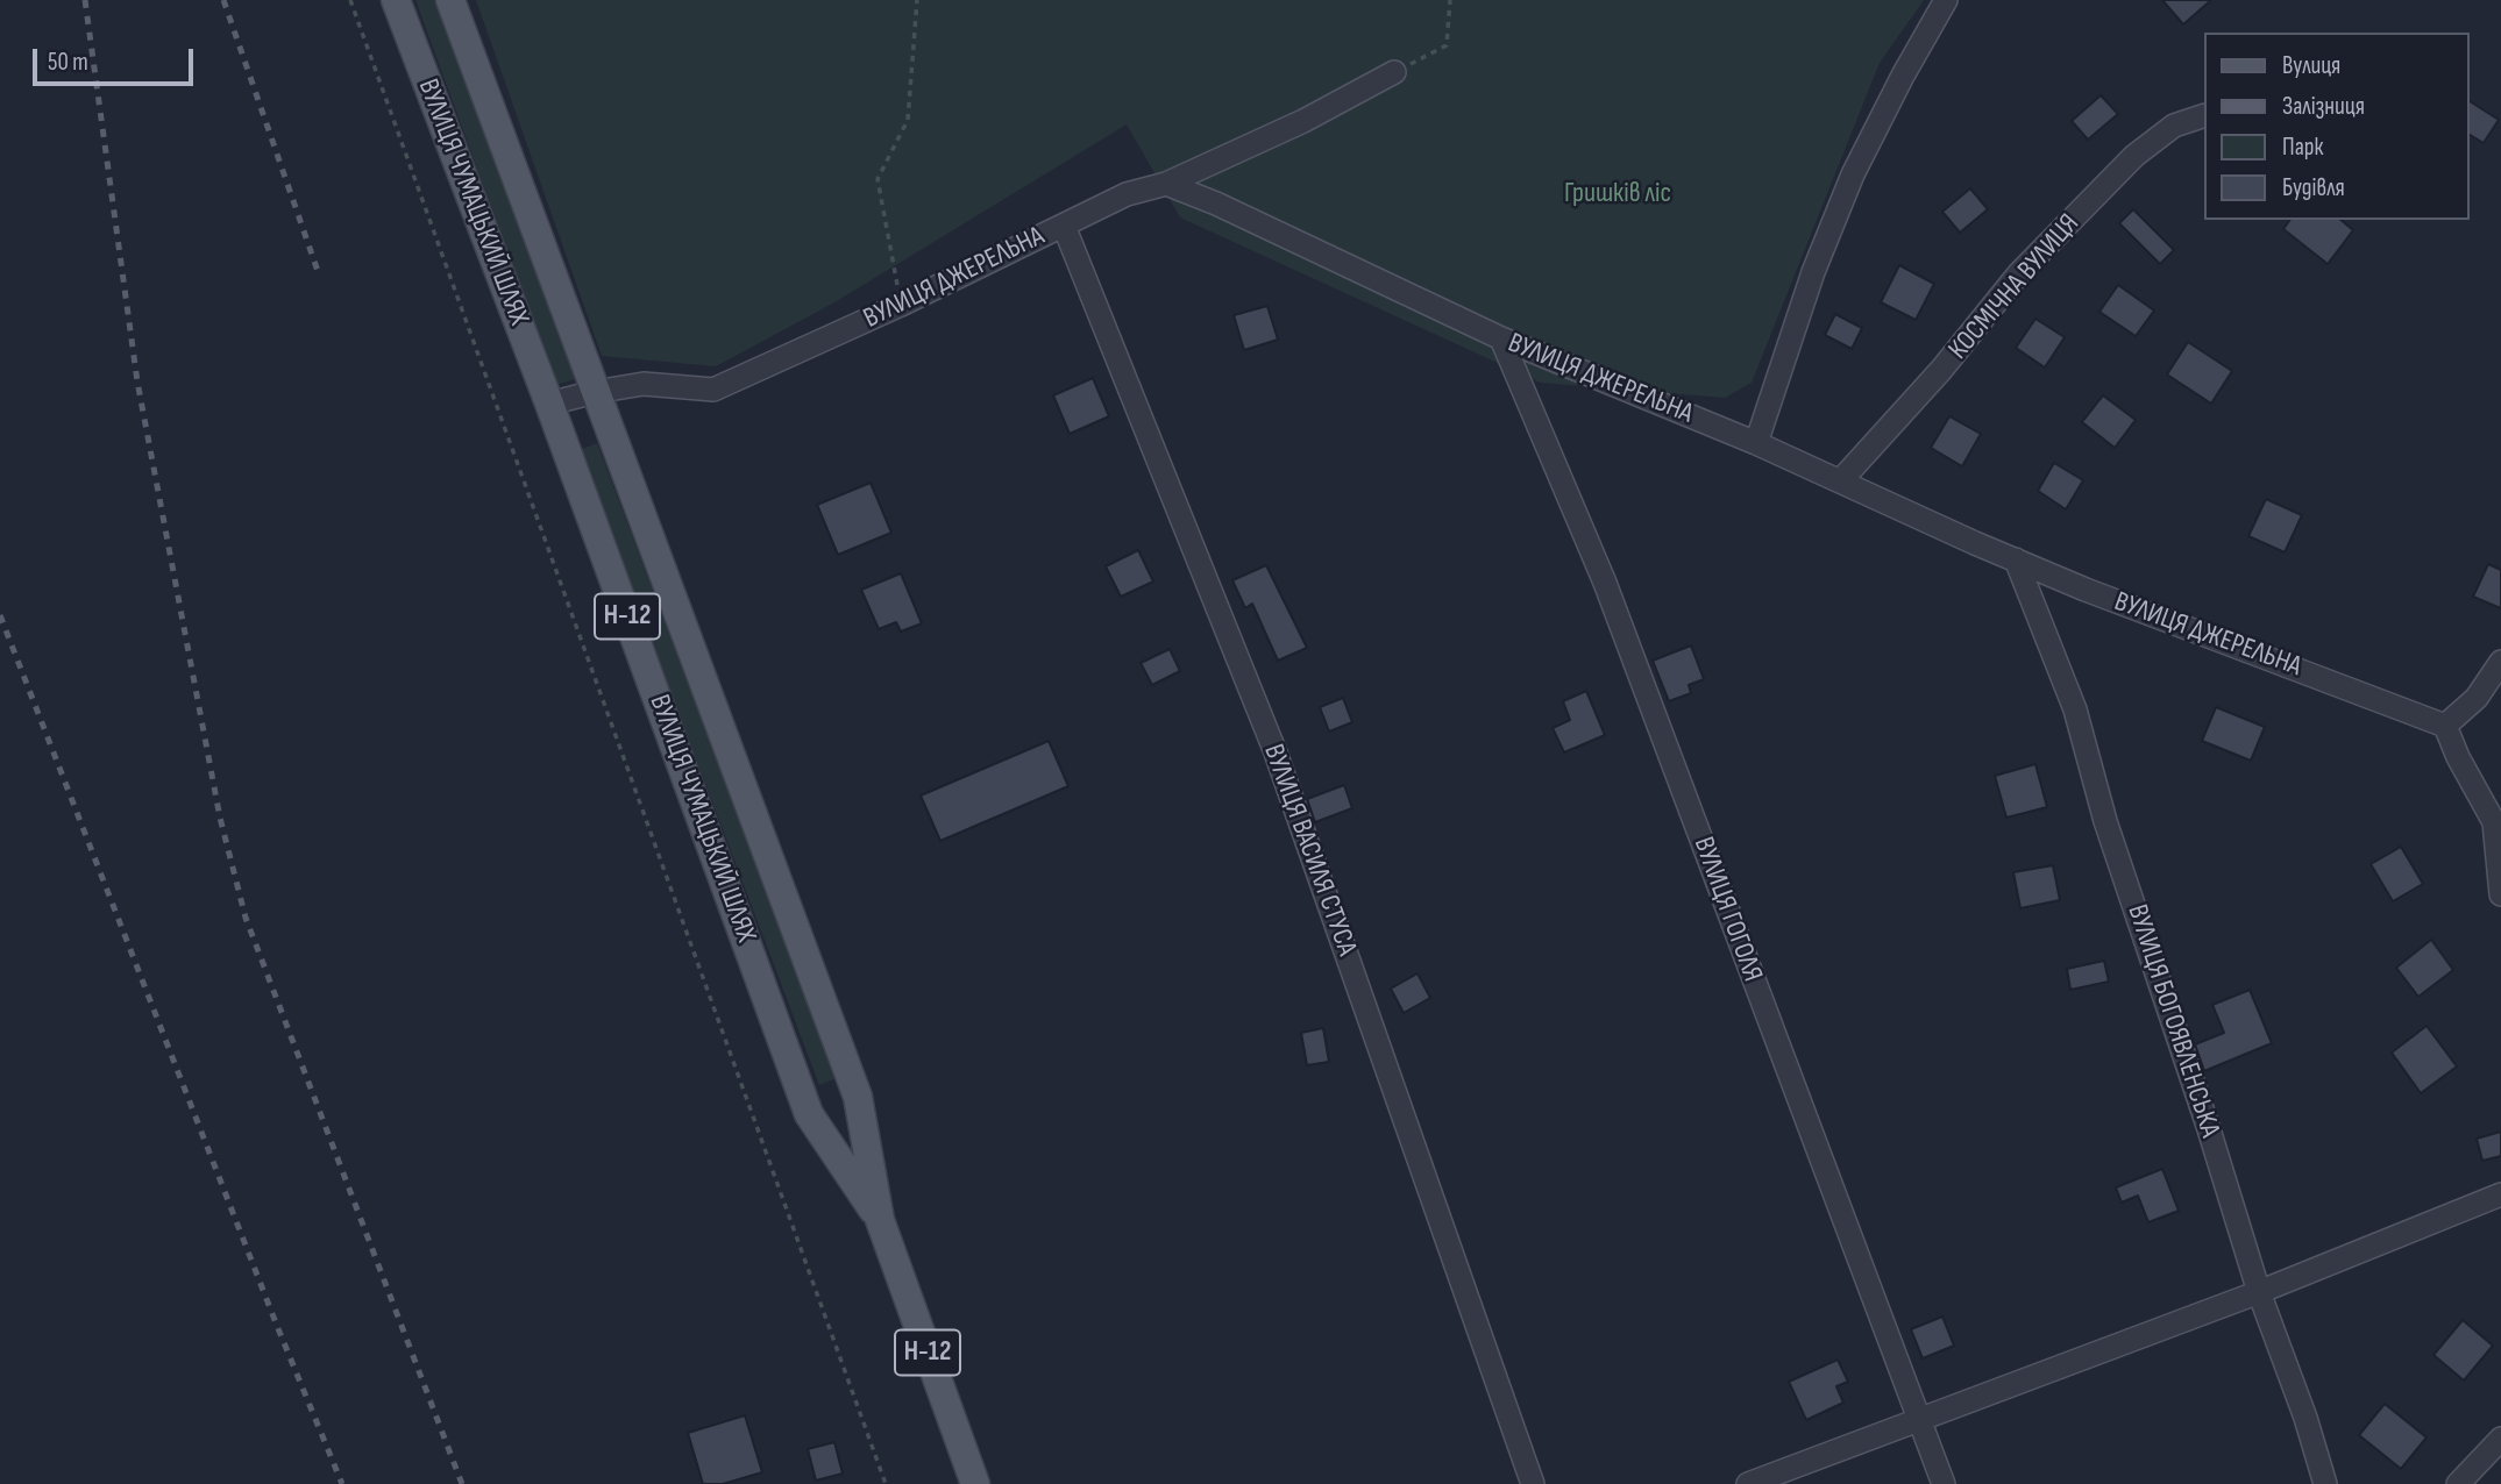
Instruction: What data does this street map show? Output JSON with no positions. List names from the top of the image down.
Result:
{
  "streets": {
    "main road": ["ВУЛИЦЯ ЧУМАЦЬКИЙ ШЛЯХ", "Н-12"],
    "street": [
      "ВУЛИЦЯ ДЖЕРЕЛЬНА",
      "КОСМІЧНА ВУЛИЦЯ",
      "ВУЛИЦЯ ВАСИЛЯ СТУСА",
      "ВУЛИЦЯ ГОГОЛЯ",
      "ВУЛИЦЯ БОГОЯВЛЕНСЬКА"
    ]
  },
  "crossings": [
    ["ВУЛИЦЯ ЧУМАЦЬКИЙ ШЛЯХ", "ВУЛИЦЯ ДЖЕРЕЛЬНА"],
    ["ВУЛИЦЯ ДЖЕРЕЛЬНА", "КОСМІЧНА ВУЛИЦЯ"],
    ["ВУЛИЦЯ ДЖЕРЕЛЬНА", "ВУЛИЦЯ ВАСИЛЯ СТУСА"],
    ["ВУЛИЦЯ ДЖЕРЕЛЬНА", "ВУЛИЦЯ ГОГОЛЯ"],
    ["ВУЛИЦЯ ДЖЕРЕЛЬНА", "ВУЛИЦЯ БОГОЯВЛЕНСЬКА"]
  ],
  "parks": ["Гришків ліс"],
  "legend": [
    "Вулиця",
    "Залізниця",
    "Парк",
    "Будівля"
  ],
  "scale_bar": "50 m"
}
